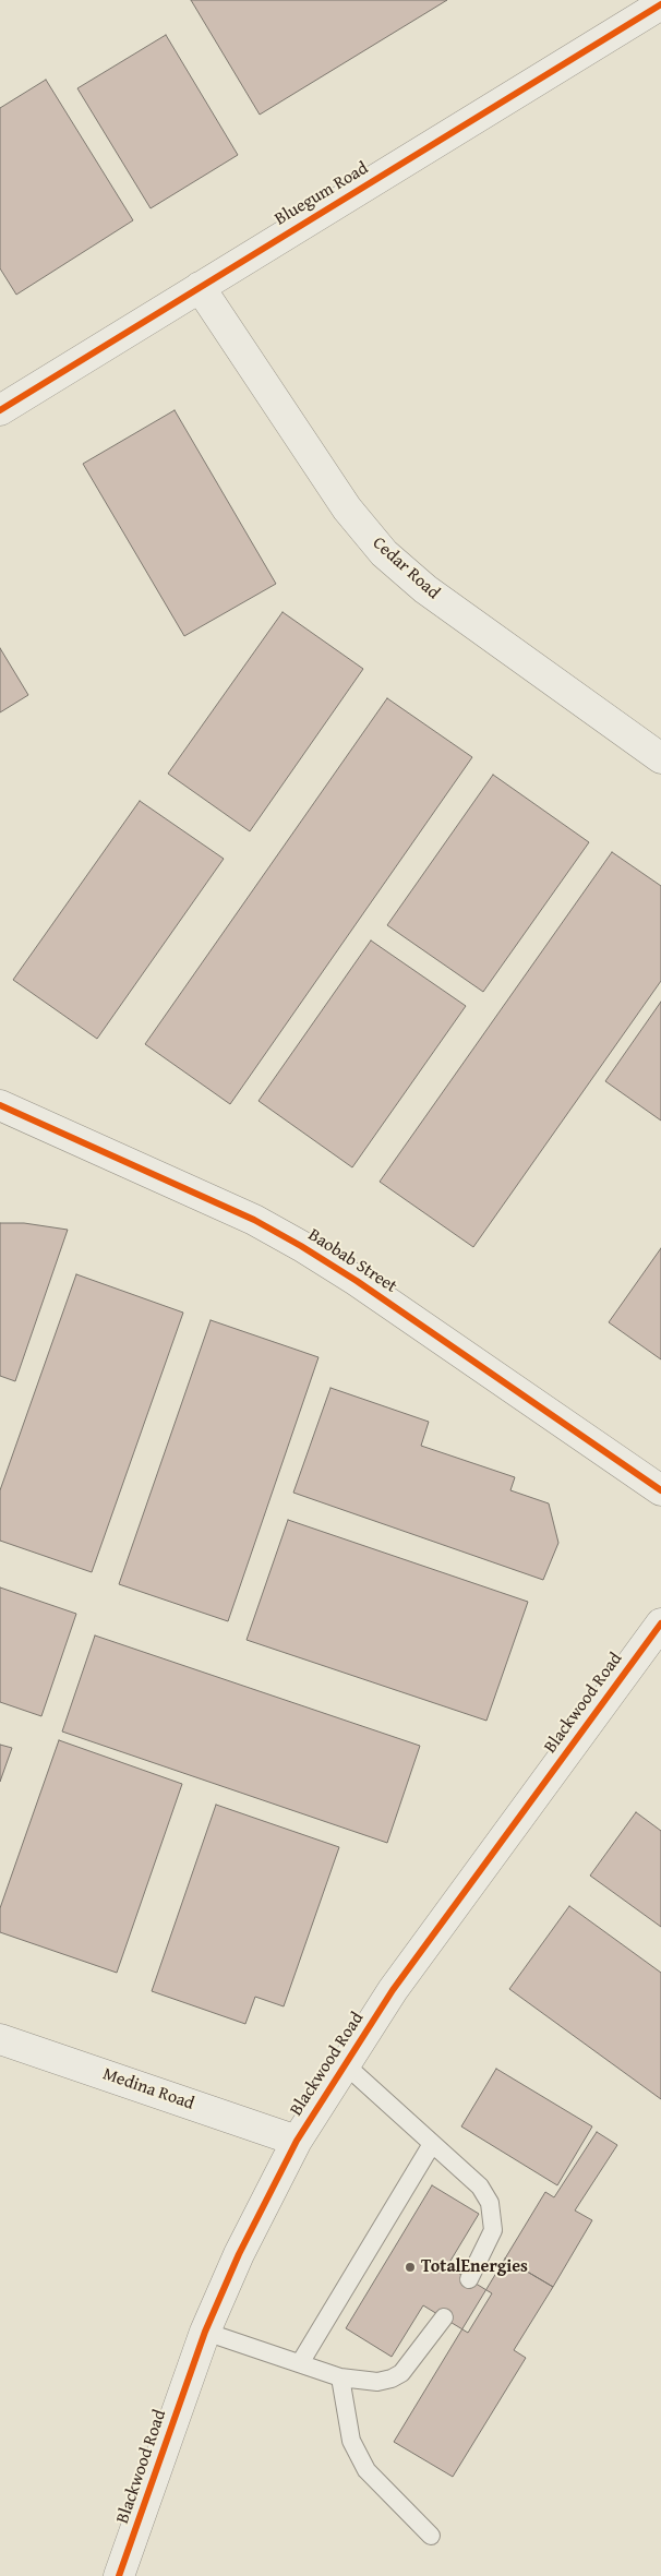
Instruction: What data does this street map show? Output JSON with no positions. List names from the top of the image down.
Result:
{
  "streets": {
    "street": [
      "Bluegum Road",
      "Cedar Road",
      "Baobab Street",
      "Blackwood Road",
      "Medina Road"
    ]
  },
  "crossings": [
    ["Bluegum Road", "Cedar Road"],
    ["Blackwood Road", "Medina Road"]
  ],
  "places": ["TotalEnergies"]
}
